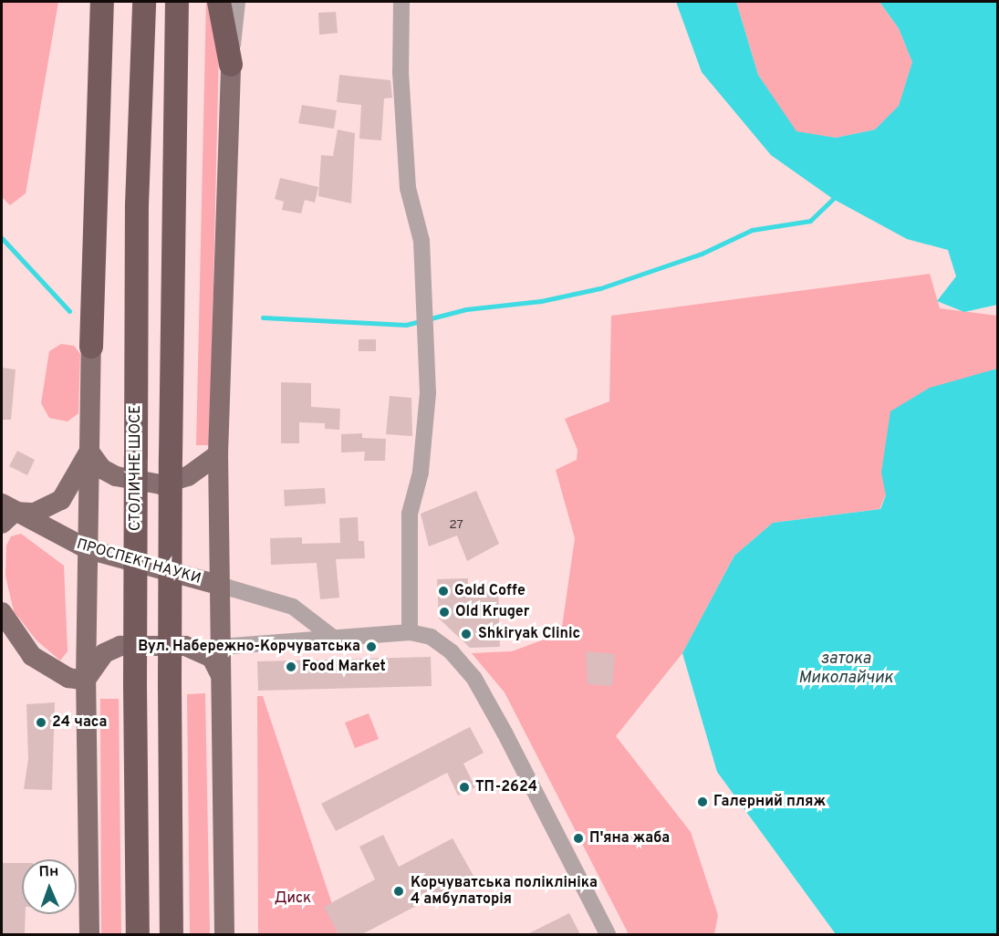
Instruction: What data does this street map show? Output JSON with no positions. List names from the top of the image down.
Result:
{
  "streets": {
    "highway": ["СТОЛИЧНЕ ШОСЕ"],
    "main road": ["ПРОСПЕКТ НАУКИ"]
  },
  "water": ["затока Миколайчик"],
  "parks": ["Диск"],
  "places": [
    "Gold Coffe",
    "Old Kruger",
    "Shkiryak Clinic",
    "Вул. Набережно-Корчуватська",
    "Food Market",
    "24 часа",
    "ТП-2624",
    "Галерний пляж",
    "П'яна жаба",
    "Корчуватська поліклініка 4 амбулаторія"
  ],
  "house_numbers": ["27"],
  "north": "top"
}
